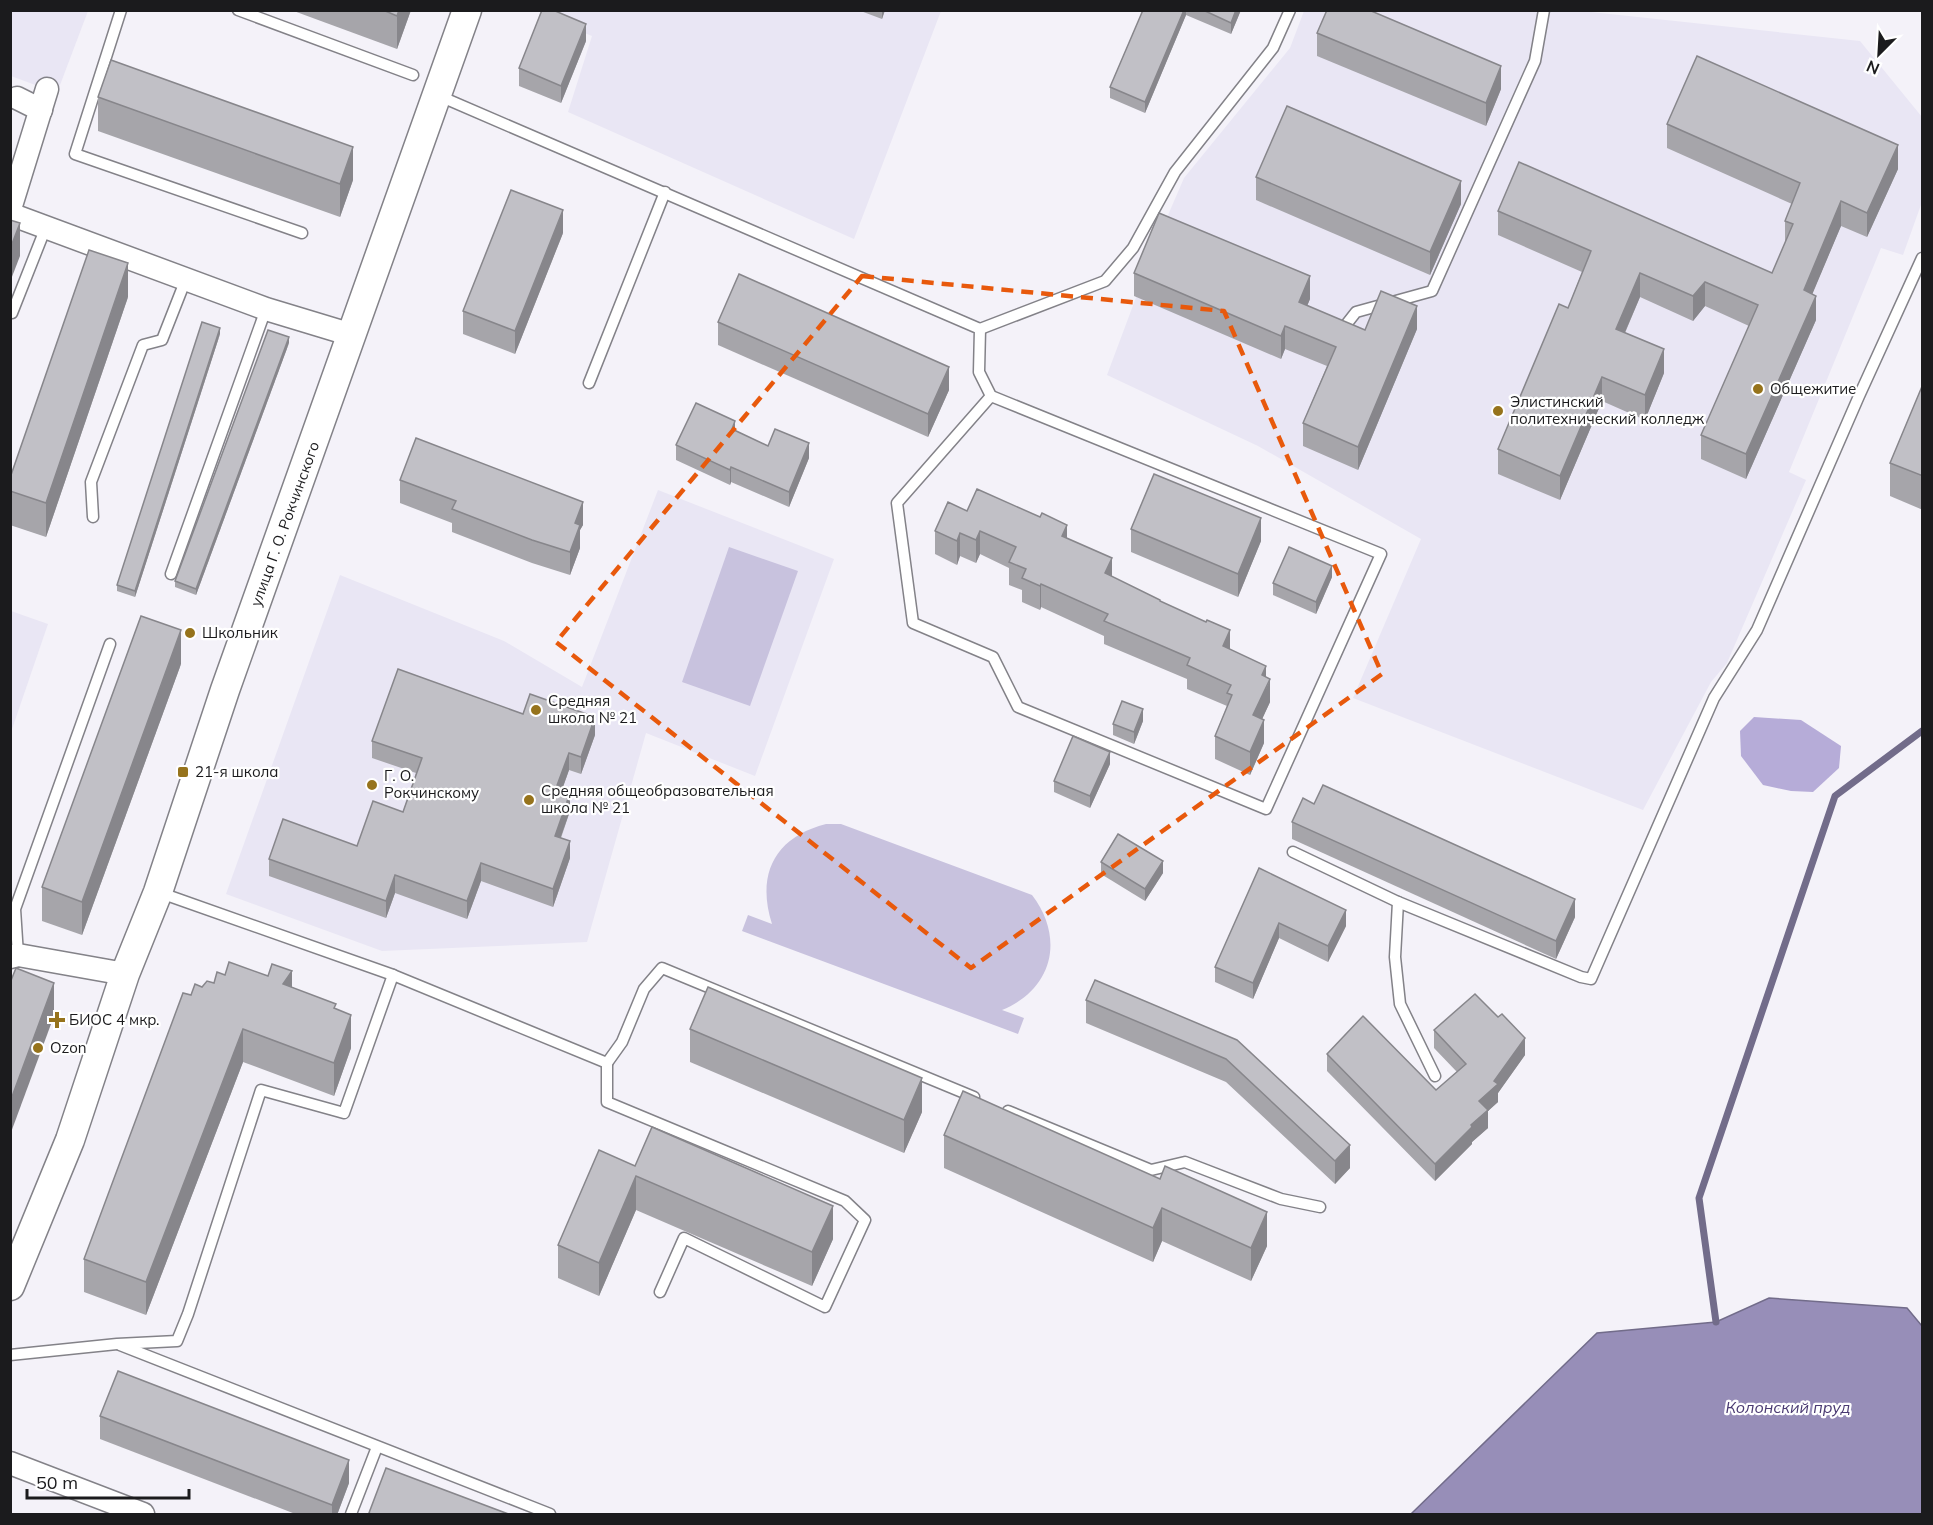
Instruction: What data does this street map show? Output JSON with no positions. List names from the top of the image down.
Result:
{
  "streets": {
    "street": ["улица Г. О. Рокчинского"]
  },
  "water": ["Колонский пруд"],
  "places": {
    "other": [
      "Общежитие",
      "Элистинский политехнический колледж",
      "Школьник",
      "Средняя школа № 21",
      "Г. О. Рокчинскому",
      "Средняя общеобразовательная школа № 21",
      "Ozon"
    ],
    "transit": ["21-я школа"],
    "health": ["БИОС 4 мкр."]
  },
  "scale_bar": "50 m",
  "north": "bottom left"
}
